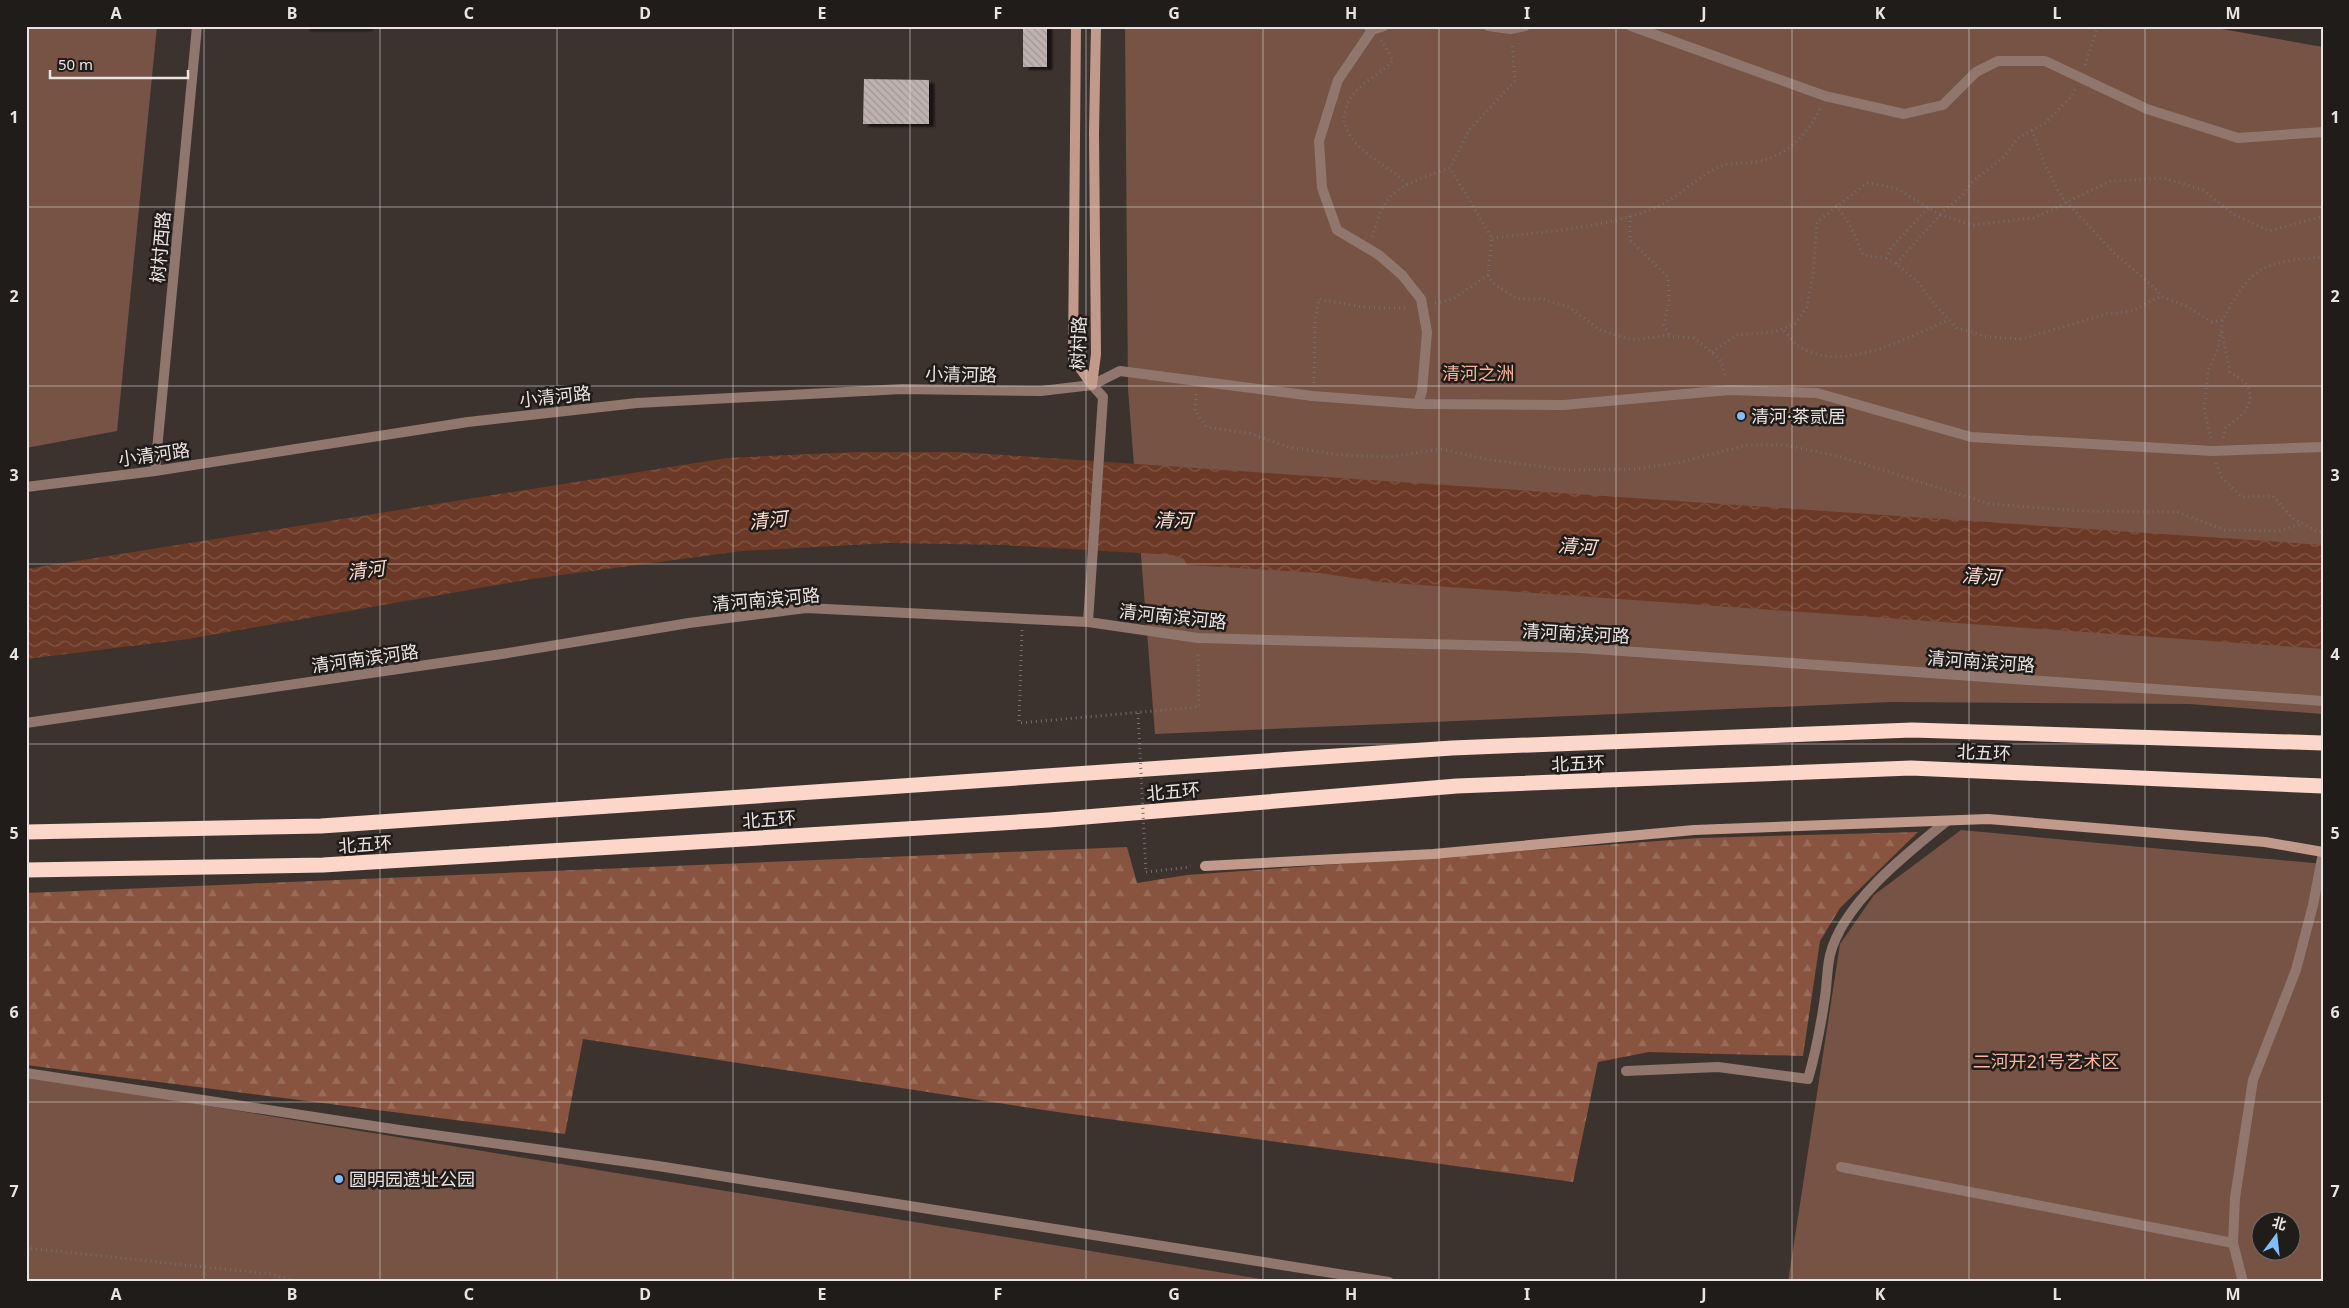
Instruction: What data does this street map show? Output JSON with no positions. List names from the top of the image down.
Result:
{
  "streets": {
    "highway": ["北五环"],
    "street": [
      "树村西路",
      "树村路",
      "小清河路",
      "清河南滨河路"
    ]
  },
  "crossings": [
    ["树村西路", "小清河路"],
    ["树村路", "小清河路"]
  ],
  "water": ["清河"],
  "parks": ["清河之洲", "二河开21号艺术区"],
  "places": ["清河·茶贰居", "圆明园遗址公园"],
  "scale_bar": "50 m",
  "north": "top",
  "grid": {
    "columns": [
      "A",
      "B",
      "C",
      "D",
      "E",
      "F",
      "G",
      "H",
      "I",
      "J",
      "K",
      "L",
      "M"
    ],
    "rows": [
      "1",
      "2",
      "3",
      "4",
      "5",
      "6",
      "7"
    ]
  }
}
